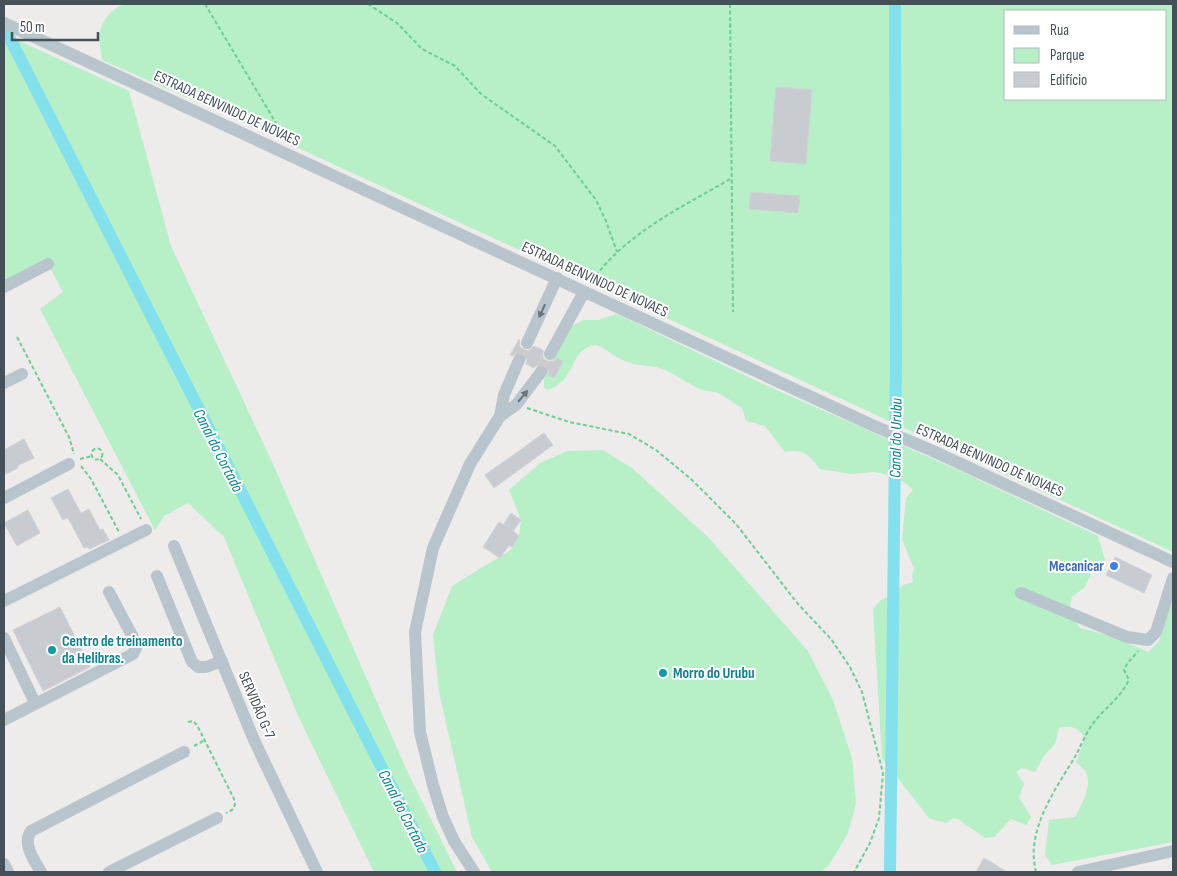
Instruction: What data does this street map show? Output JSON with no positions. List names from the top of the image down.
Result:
{
  "streets": {
    "street": ["ESTRADA BENVINDO DE NOVAES", "SERVIDÃO G-7"]
  },
  "water": ["Canal do Urubu", "Canal do Cortado"],
  "places": ["Mecanicar", "Centro de treinamento da Helibras.", "Morro do Urubu"],
  "legend": ["Rua", "Parque", "Edifício"],
  "scale_bar": "50 m"
}
